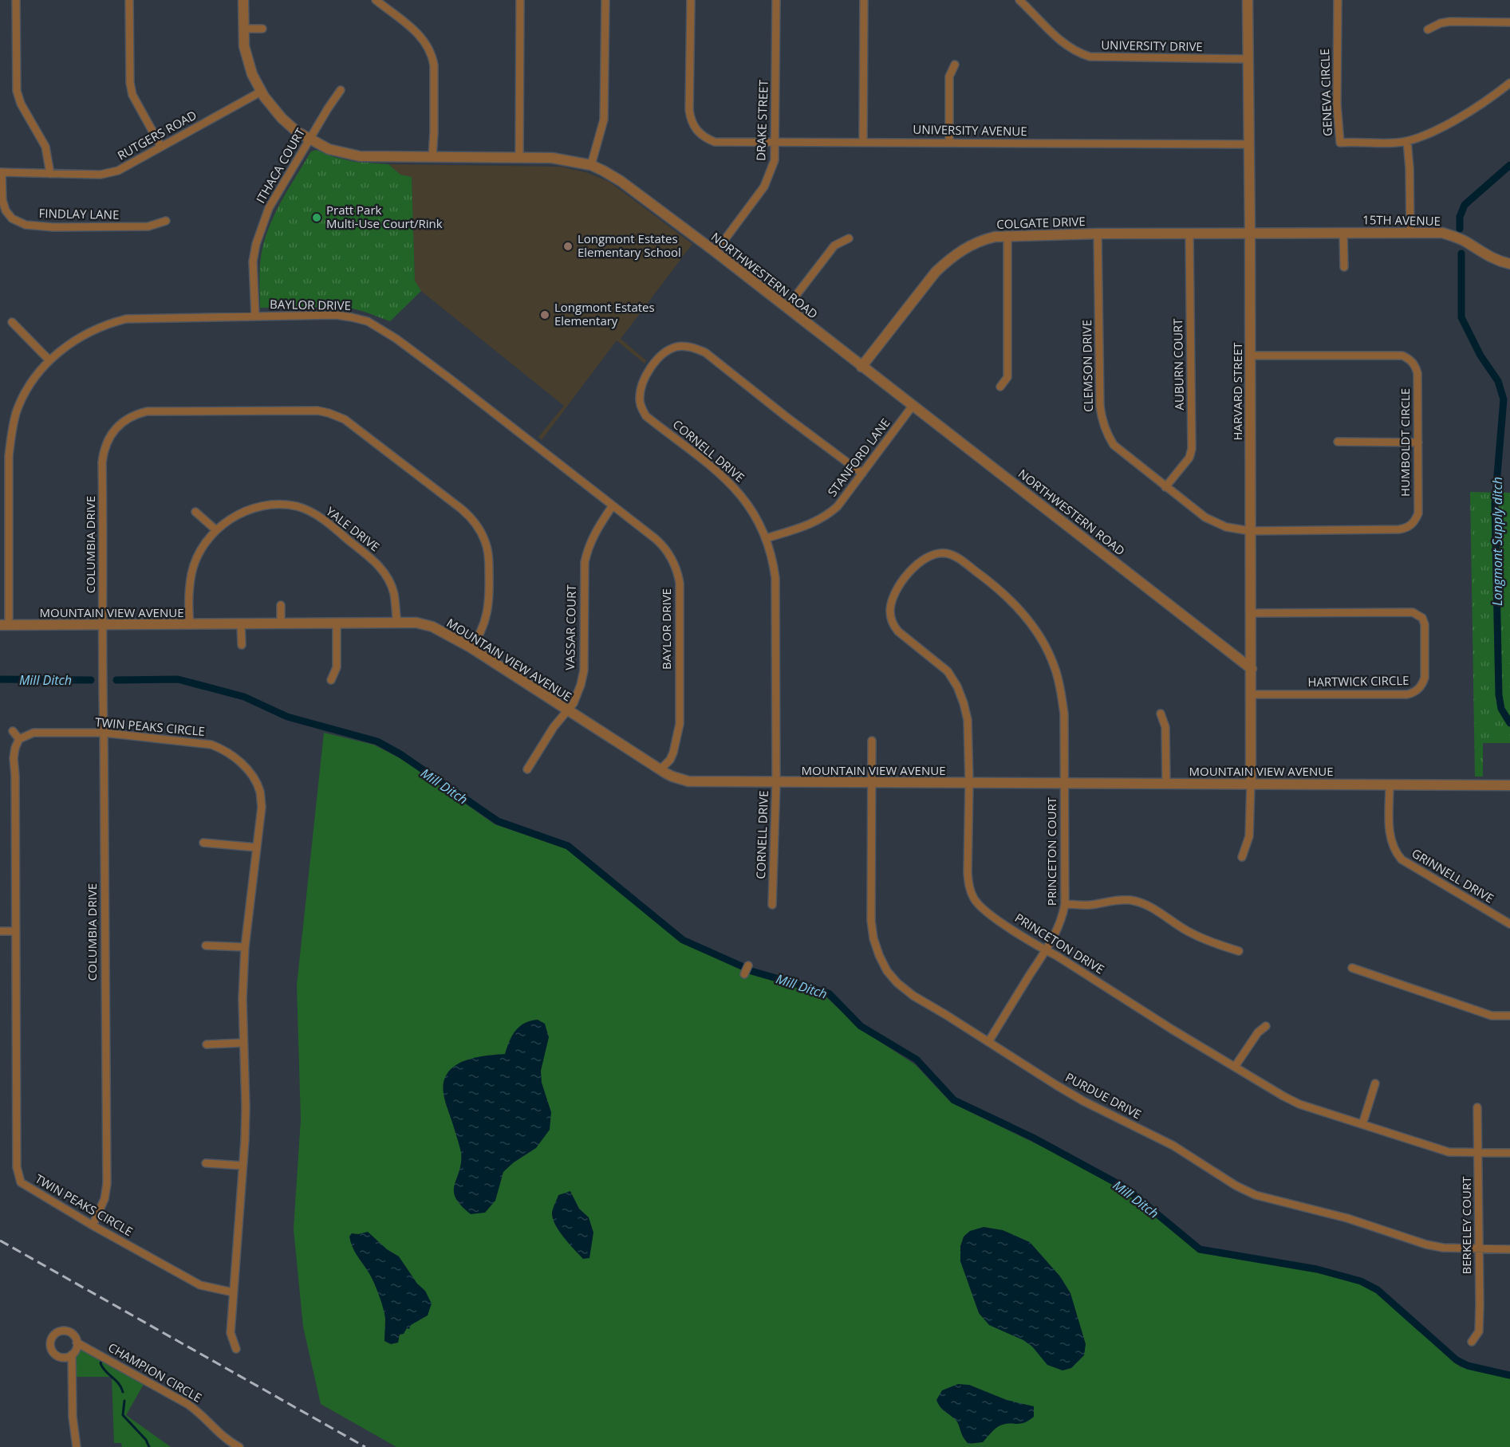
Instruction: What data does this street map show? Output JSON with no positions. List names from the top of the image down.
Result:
{
  "streets": {
    "street": [
      "UNIVERSITY DRIVE",
      "GENEVA CIRCLE",
      "DRAKE STREET",
      "UNIVERSITY AVENUE",
      "RUTGERS ROAD",
      "ITHACA COURT",
      "FINDLAY LANE",
      "15TH AVENUE",
      "COLGATE DRIVE",
      "NORTHWESTERN ROAD",
      "BAYLOR DRIVE",
      "AUBURN COURT",
      "CLEMSON DRIVE",
      "HARVARD STREET",
      "HUMBOLDT CIRCLE",
      "CORNELL DRIVE",
      "STANFORD LANE",
      "YALE DRIVE",
      "COLUMBIA DRIVE",
      "MOUNTAIN VIEW AVENUE",
      "VASSAR COURT",
      "HARTWICK CIRCLE",
      "TWIN PEAKS CIRCLE",
      "PRINCETON COURT",
      "GRINNELL DRIVE",
      "PRINCETON DRIVE",
      "PURDUE DRIVE",
      "BERKELEY COURT",
      "CHAMPION CIRCLE"
    ]
  },
  "crossings": [
    ["UNIVERSITY DRIVE", "HARVARD STREET"],
    ["DRAKE STREET", "UNIVERSITY AVENUE"],
    ["DRAKE STREET", "NORTHWESTERN ROAD"],
    ["UNIVERSITY AVENUE", "HARVARD STREET"],
    ["RUTGERS ROAD", "FINDLAY LANE"],
    ["RUTGERS ROAD", "NORTHWESTERN ROAD"],
    ["ITHACA COURT", "NORTHWESTERN ROAD"],
    ["ITHACA COURT", "BAYLOR DRIVE"],
    ["15TH AVENUE", "COLGATE DRIVE"],
    ["15TH AVENUE", "HARVARD STREET"],
    ["COLGATE DRIVE", "NORTHWESTERN ROAD"],
    ["COLGATE DRIVE", "AUBURN COURT"],
    ["COLGATE DRIVE", "CLEMSON DRIVE"],
    ["COLGATE DRIVE", "HARVARD STREET"],
    ["NORTHWESTERN ROAD", "HARVARD STREET"],
    ["NORTHWESTERN ROAD", "STANFORD LANE"],
    ["BAYLOR DRIVE", "MOUNTAIN VIEW AVENUE"],
    ["BAYLOR DRIVE", "VASSAR COURT"],
    ["AUBURN COURT", "CLEMSON DRIVE"],
    ["CLEMSON DRIVE", "HARVARD STREET"],
    ["CLEMSON DRIVE", "HUMBOLDT CIRCLE"],
    ["HARVARD STREET", "HUMBOLDT CIRCLE"],
    ["HARVARD STREET", "MOUNTAIN VIEW AVENUE"],
    ["HARVARD STREET", "HARTWICK CIRCLE"],
    ["CORNELL DRIVE", "STANFORD LANE"],
    ["CORNELL DRIVE", "MOUNTAIN VIEW AVENUE"],
    ["YALE DRIVE", "MOUNTAIN VIEW AVENUE"],
    ["COLUMBIA DRIVE", "MOUNTAIN VIEW AVENUE"],
    ["COLUMBIA DRIVE", "TWIN PEAKS CIRCLE"],
    ["MOUNTAIN VIEW AVENUE", "VASSAR COURT"],
    ["MOUNTAIN VIEW AVENUE", "PRINCETON COURT"],
    ["MOUNTAIN VIEW AVENUE", "GRINNELL DRIVE"],
    ["MOUNTAIN VIEW AVENUE", "PRINCETON DRIVE"],
    ["MOUNTAIN VIEW AVENUE", "PURDUE DRIVE"],
    ["PRINCETON COURT", "PRINCETON DRIVE"],
    ["PRINCETON COURT", "PURDUE DRIVE"],
    ["PRINCETON DRIVE", "BERKELEY COURT"],
    ["PURDUE DRIVE", "BERKELEY COURT"]
  ],
  "water": ["Longmont Supply ditch", "Mill Ditch"],
  "places": ["Pratt Park Multi-Use Court/Rink", "Longmont Estates Elementary School", "Longmont Estates Elementary"]
}
